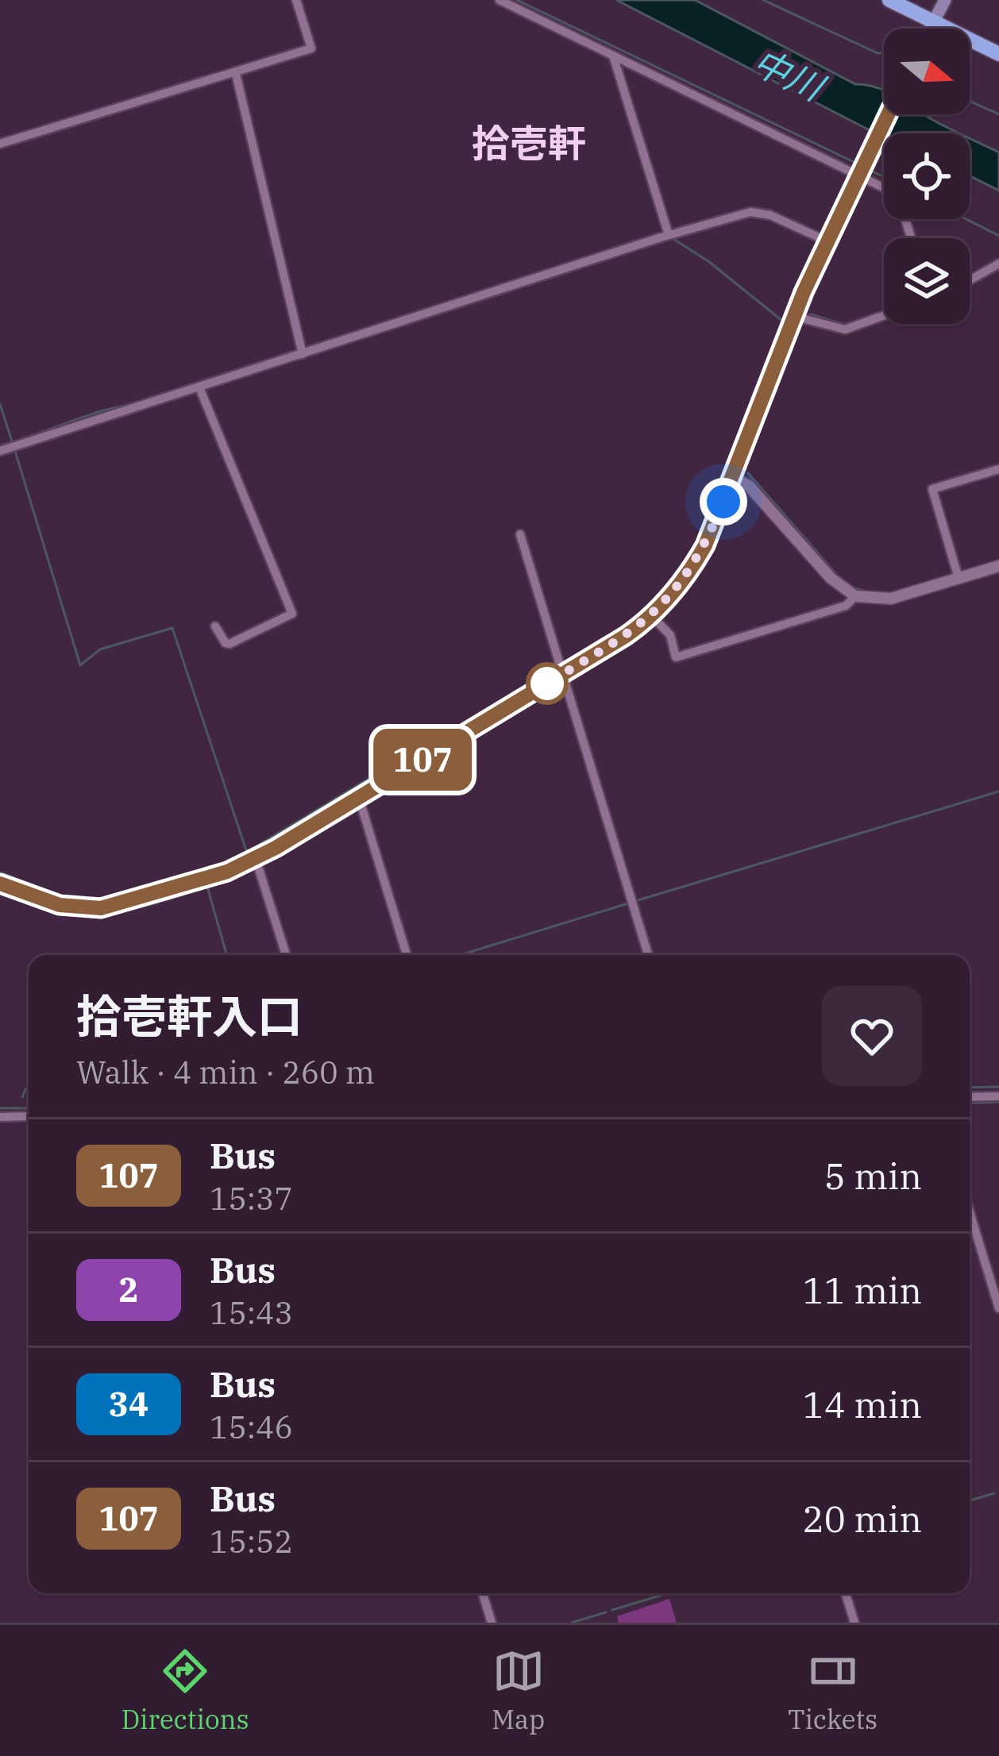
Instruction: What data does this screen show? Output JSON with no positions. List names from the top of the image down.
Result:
{
  "districts": ["拾壱軒"],
  "water": ["中川"],
  "lines": ["bus line 107"],
  "north": "right",
  "page": {
    "on_map": "107",
    "heading": ["拾壱軒入口", "Walk · 4 min · 260 m"],
    "list": [
      {
        "mark": "107",
        "name": "Bus",
        "note": "15:37",
        "value": "5 min"
      },
      {
        "mark": "2",
        "name": "Bus",
        "note": "15:43",
        "value": "11 min"
      },
      {
        "mark": "34",
        "name": "Bus",
        "note": "15:46",
        "value": "14 min"
      },
      {
        "mark": "107",
        "name": "Bus",
        "note": "15:52",
        "value": "20 min"
      }
    ],
    "tabs": ["Directions", "Map", "Tickets"]
  }
}
